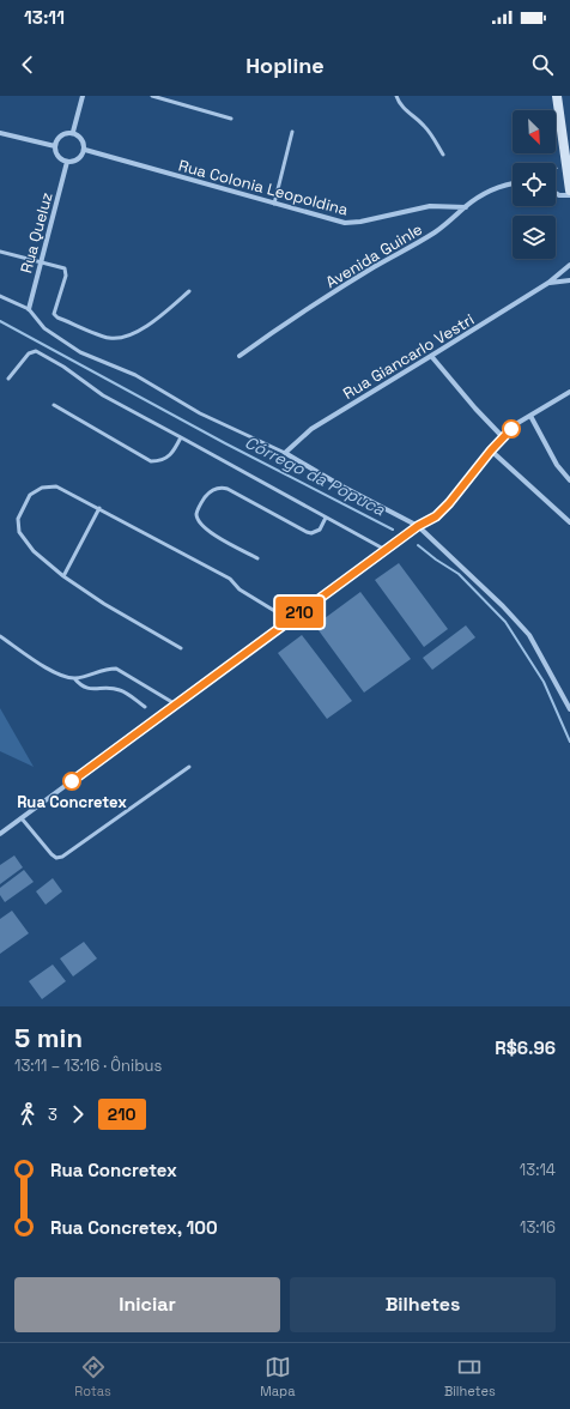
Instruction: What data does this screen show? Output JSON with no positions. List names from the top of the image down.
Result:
{
  "streets": {
    "street": [
      "Rua Colonia Leopoldina",
      "Rua Queluz",
      "Avenida Guinle",
      "Rua Giancarlo Vestri"
    ]
  },
  "crossings": [
    ["Rua Colonia Leopoldina", "Rua Queluz"],
    ["Rua Colonia Leopoldina", "Avenida Guinle"]
  ],
  "water": ["Córrego da Popuca"],
  "places": ["Rua Concretex"],
  "lines": ["bus line 210"],
  "north": "bottom right",
  "page": {
    "status": "13:11",
    "header": "Hopline",
    "on_map": "210",
    "heading": ["5 min", "13:11 – 13:16 · Ônibus", "R$6.96"],
    "legs": ["3", "210"],
    "list": [
      {
        "name": "Rua Concretex",
        "value": "13:14"
      },
      {
        "name": "Rua Concretex, 100",
        "value": "13:16"
      }
    ],
    "buttons": ["Iniciar", "Bilhetes"],
    "tabs": ["Rotas", "Mapa", "Bilhetes"]
  }
}
